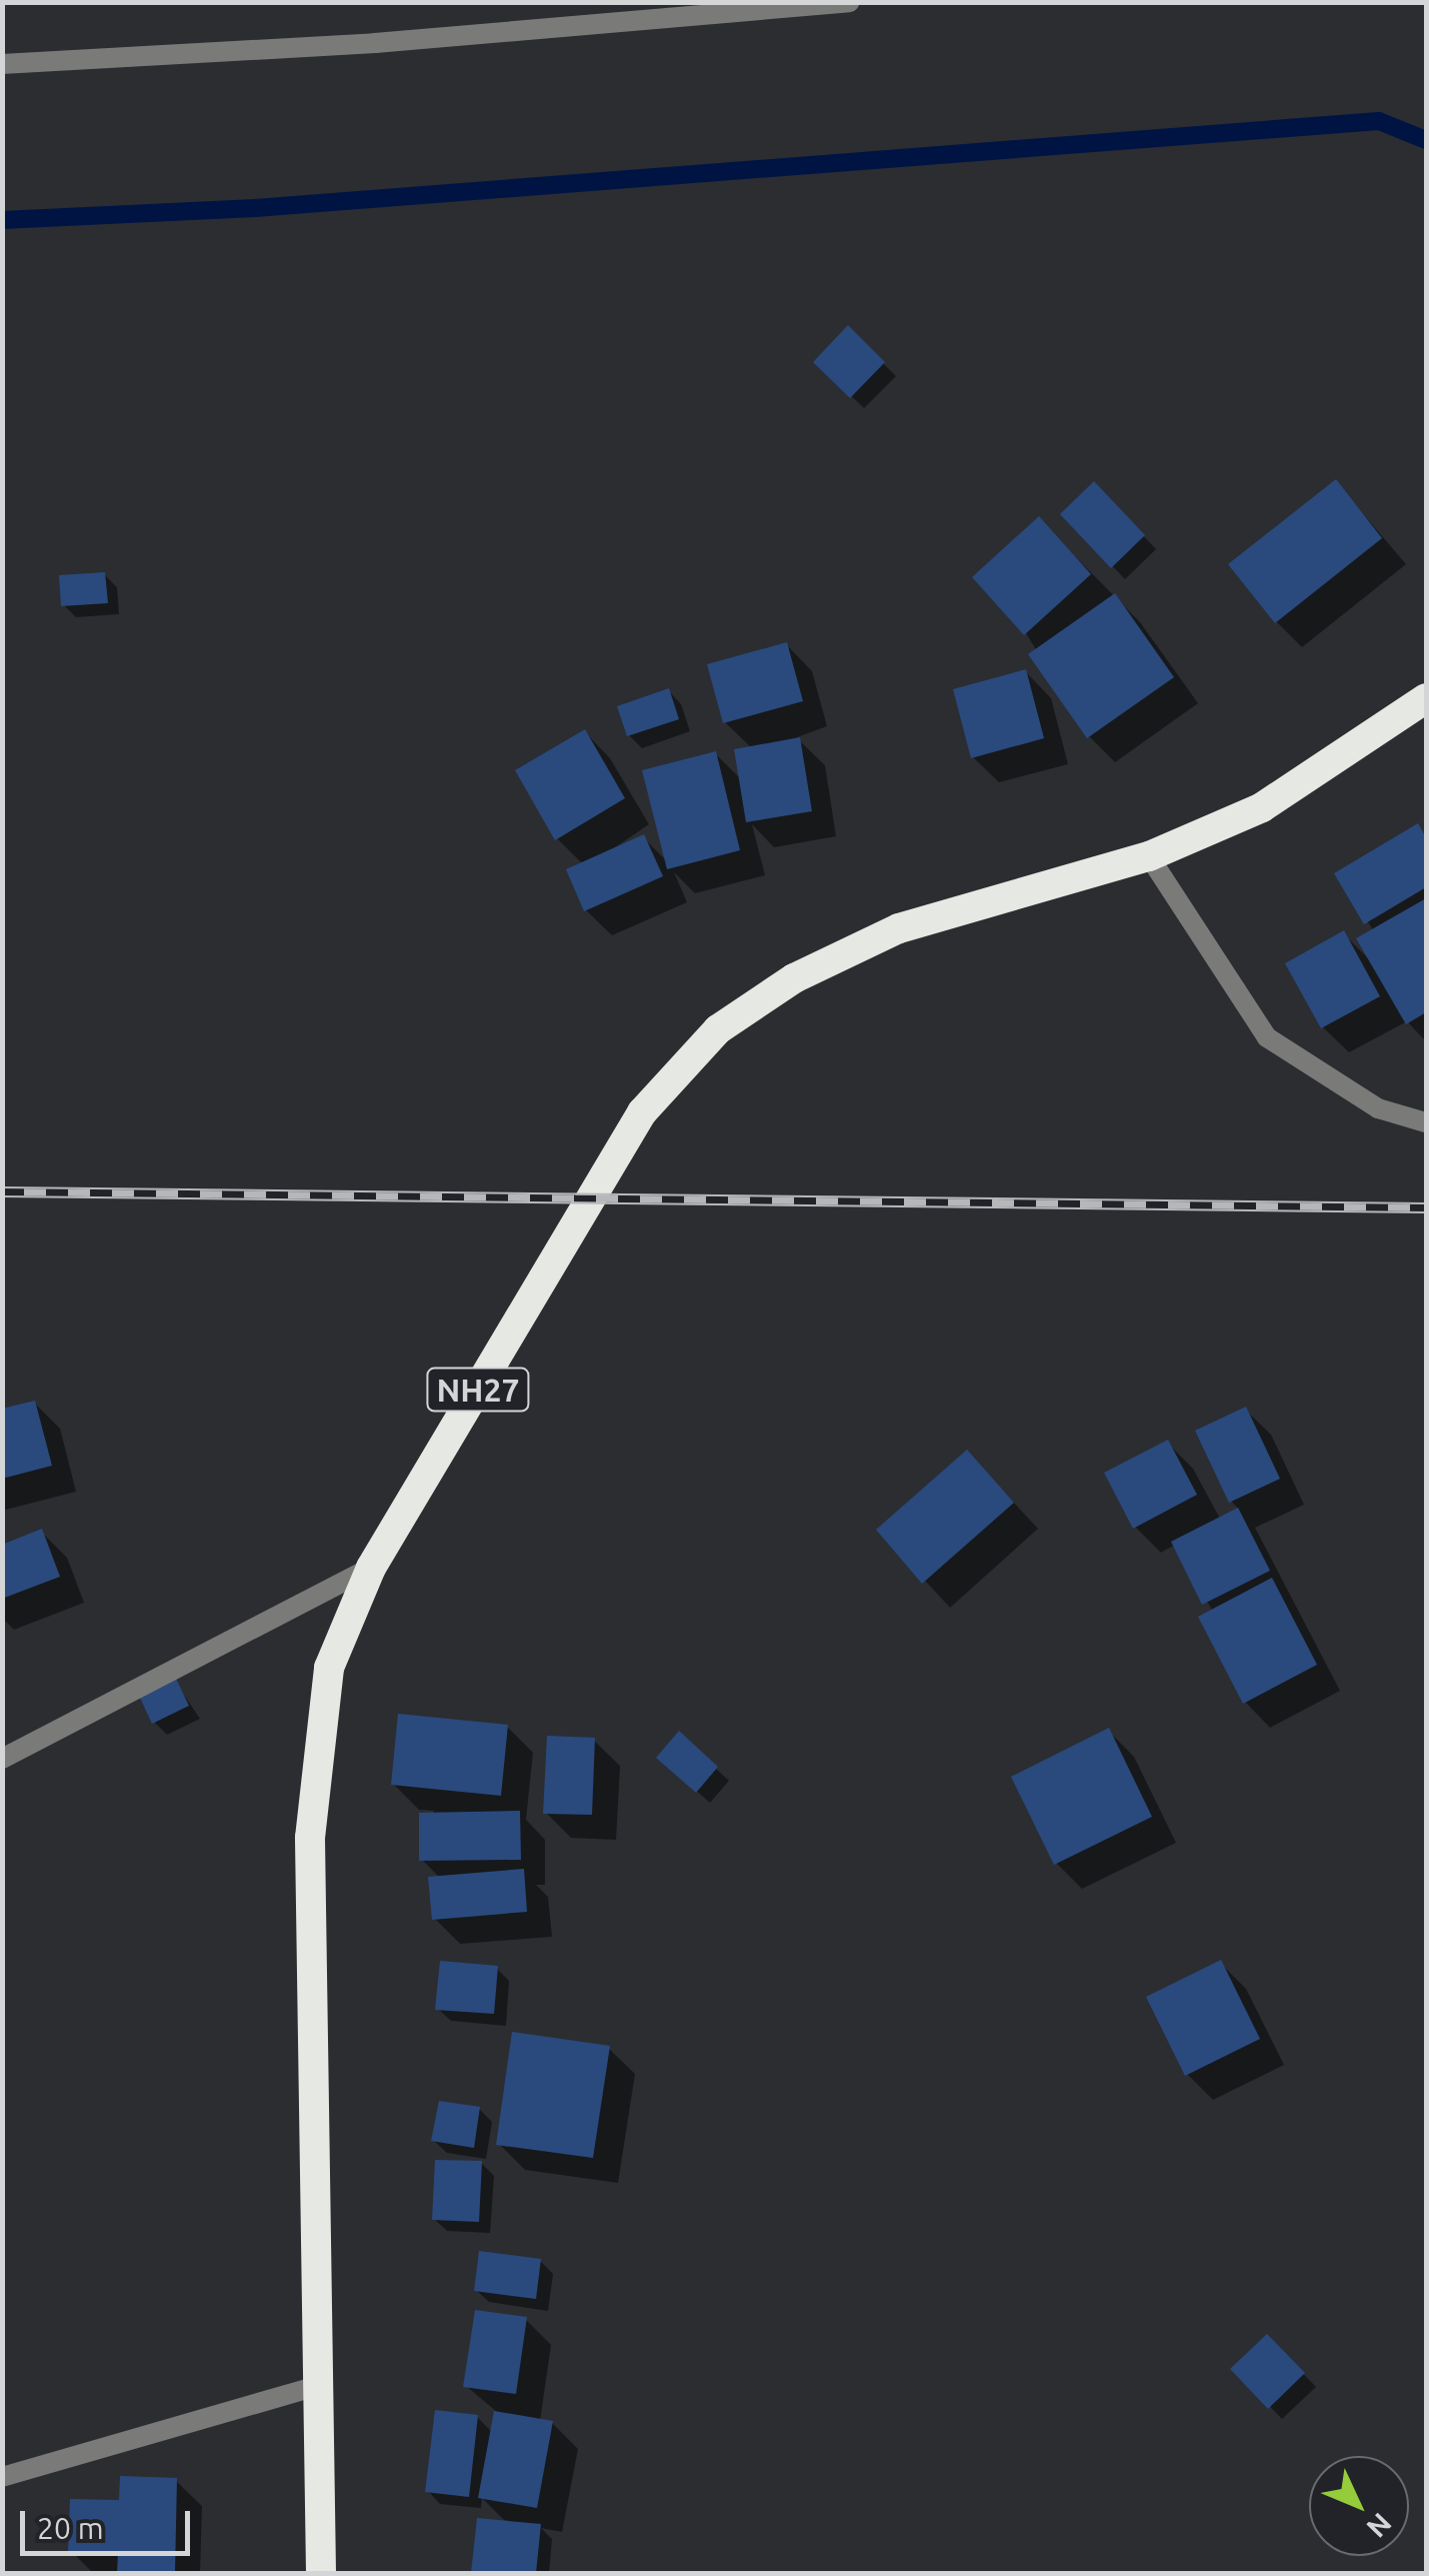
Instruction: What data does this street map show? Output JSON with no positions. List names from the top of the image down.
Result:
{
  "streets": {
    "highway": ["NH27"]
  },
  "scale_bar": "20 m",
  "north": "bottom right"
}
